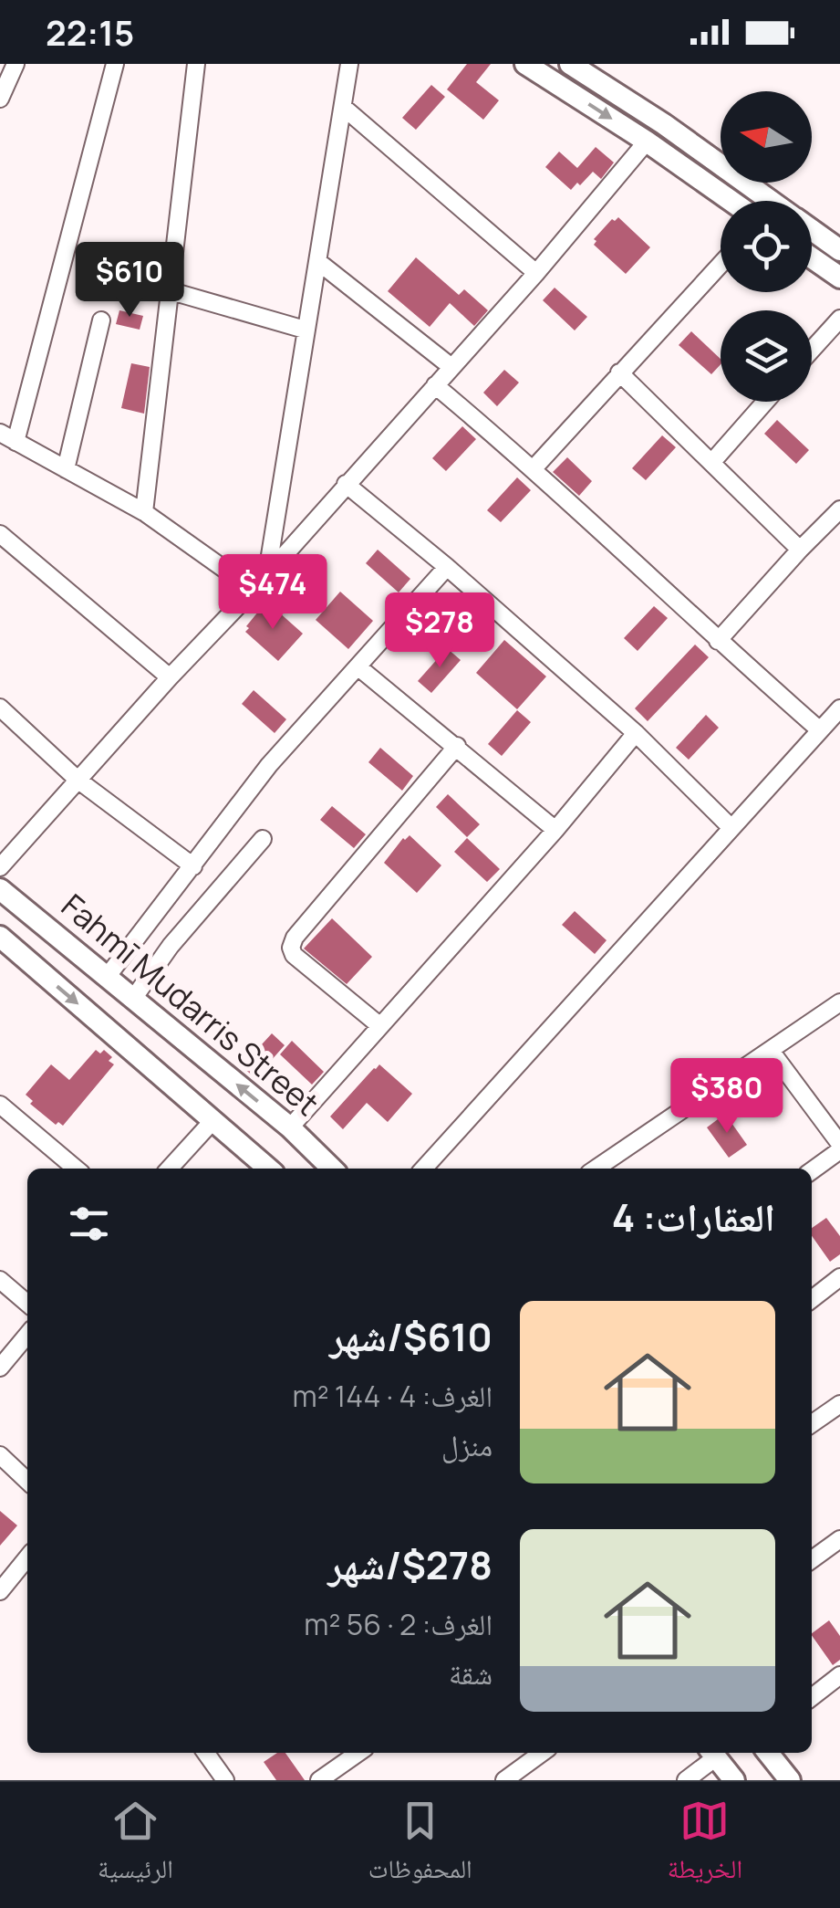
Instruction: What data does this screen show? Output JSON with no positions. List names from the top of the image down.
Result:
{
  "streets": {
    "street": ["Fahmī Mudarris Street"]
  },
  "north": "left",
  "page": {
    "status": "22:15",
    "price": [
      "$610",
      "$474",
      "$278",
      "$380"
    ],
    "heading": "العقارات: 4",
    "list": [
      {
        "name": "$610/شهر",
        "note": "الغرف: 4 · 144 m² · منزل"
      },
      {
        "name": "$278/شهر",
        "note": "الغرف: 2 · 56 m² · شقة"
      }
    ],
    "tabs": ["الخريطة", "المحفوظات", "الرئيسية"]
  }
}
